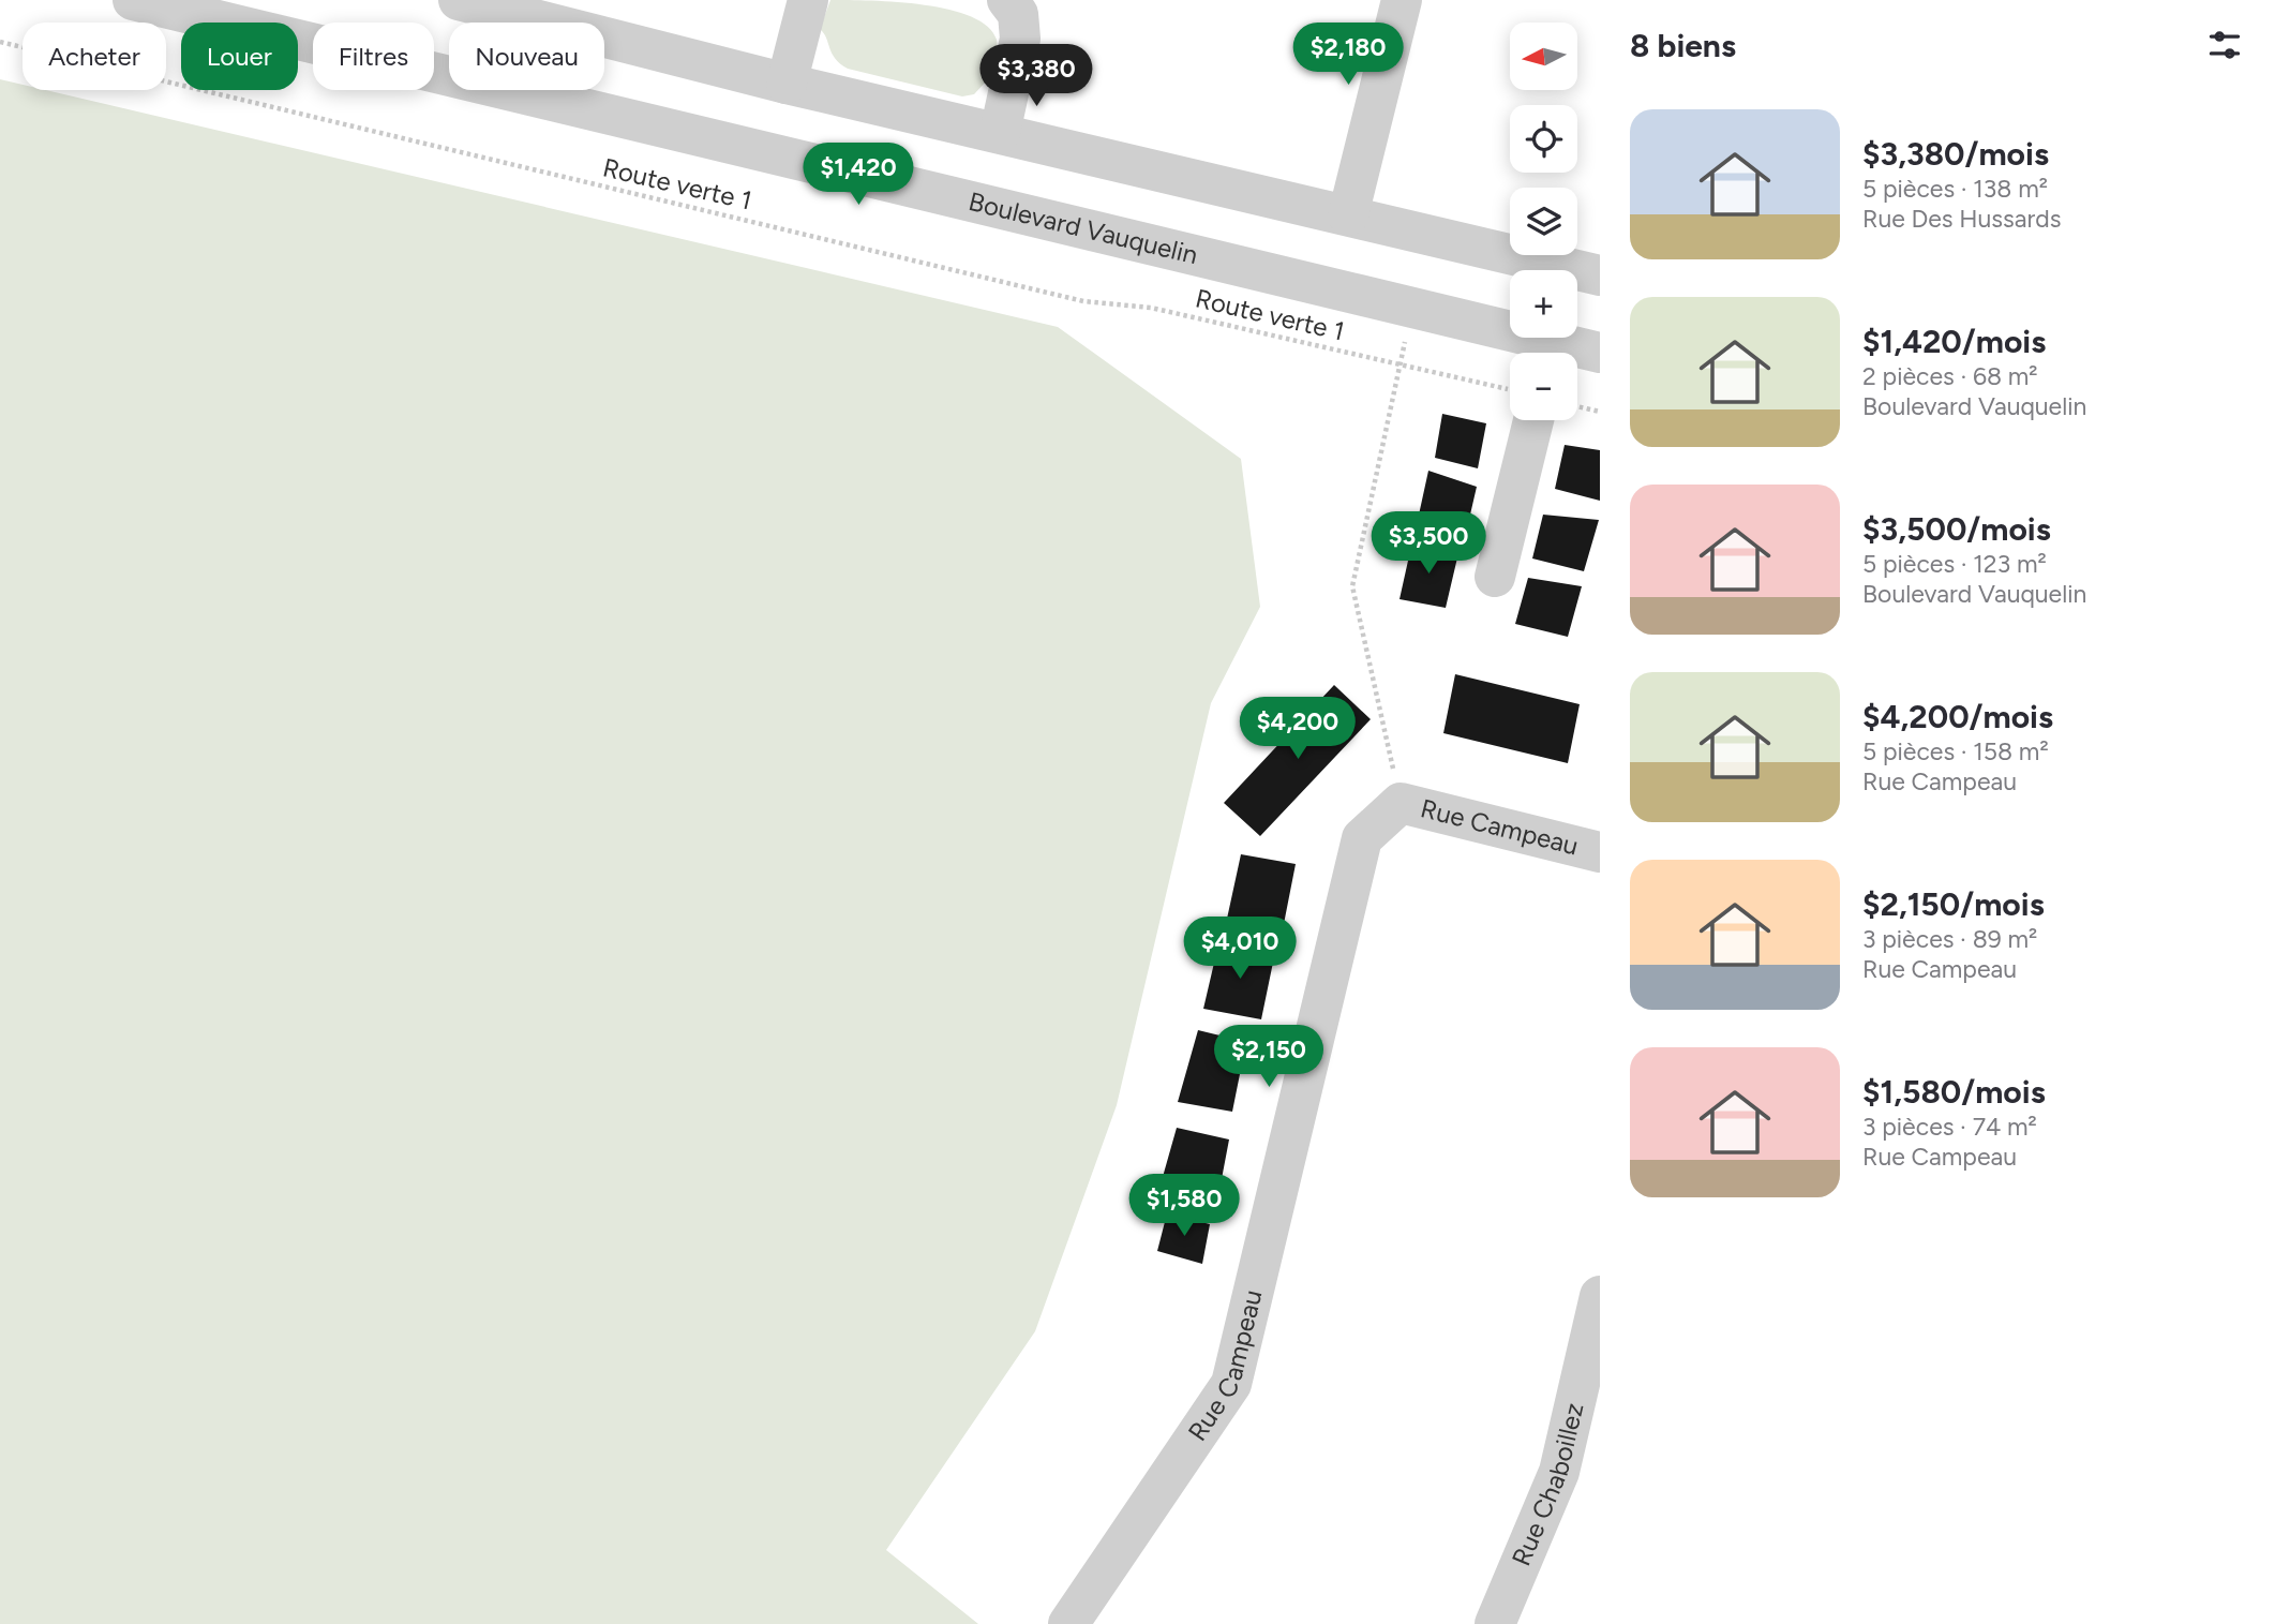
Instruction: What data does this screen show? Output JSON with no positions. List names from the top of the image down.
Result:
{
  "streets": {
    "street": ["Boulevard Vauquelin", "Rue Campeau", "Rue Chaboillez"],
    "path": ["Route verte 1"]
  },
  "north": "left",
  "page": {
    "heading": "8 biens",
    "map_buttons": ["+", "−"],
    "price": [
      "$2,180",
      "$3,380",
      "$1,420",
      "$3,500",
      "$4,200",
      "$4,010",
      "$2,150",
      "$1,580"
    ],
    "chip": [
      "Acheter",
      "Louer",
      "Filtres",
      "Nouveau"
    ],
    "list": [
      {
        "name": "$3,380/mois",
        "note": "5 pièces · 138 m² · Rue Des Hussards"
      },
      {
        "name": "$1,420/mois",
        "note": "2 pièces · 68 m² · Boulevard Vauquelin"
      },
      {
        "name": "$3,500/mois",
        "note": "5 pièces · 123 m² · Boulevard Vauquelin"
      },
      {
        "name": "$4,200/mois",
        "note": "5 pièces · 158 m² · Rue Campeau"
      },
      {
        "name": "$2,150/mois",
        "note": "3 pièces · 89 m² · Rue Campeau"
      },
      {
        "name": "$1,580/mois",
        "note": "3 pièces · 74 m² · Rue Campeau"
      }
    ]
  }
}
